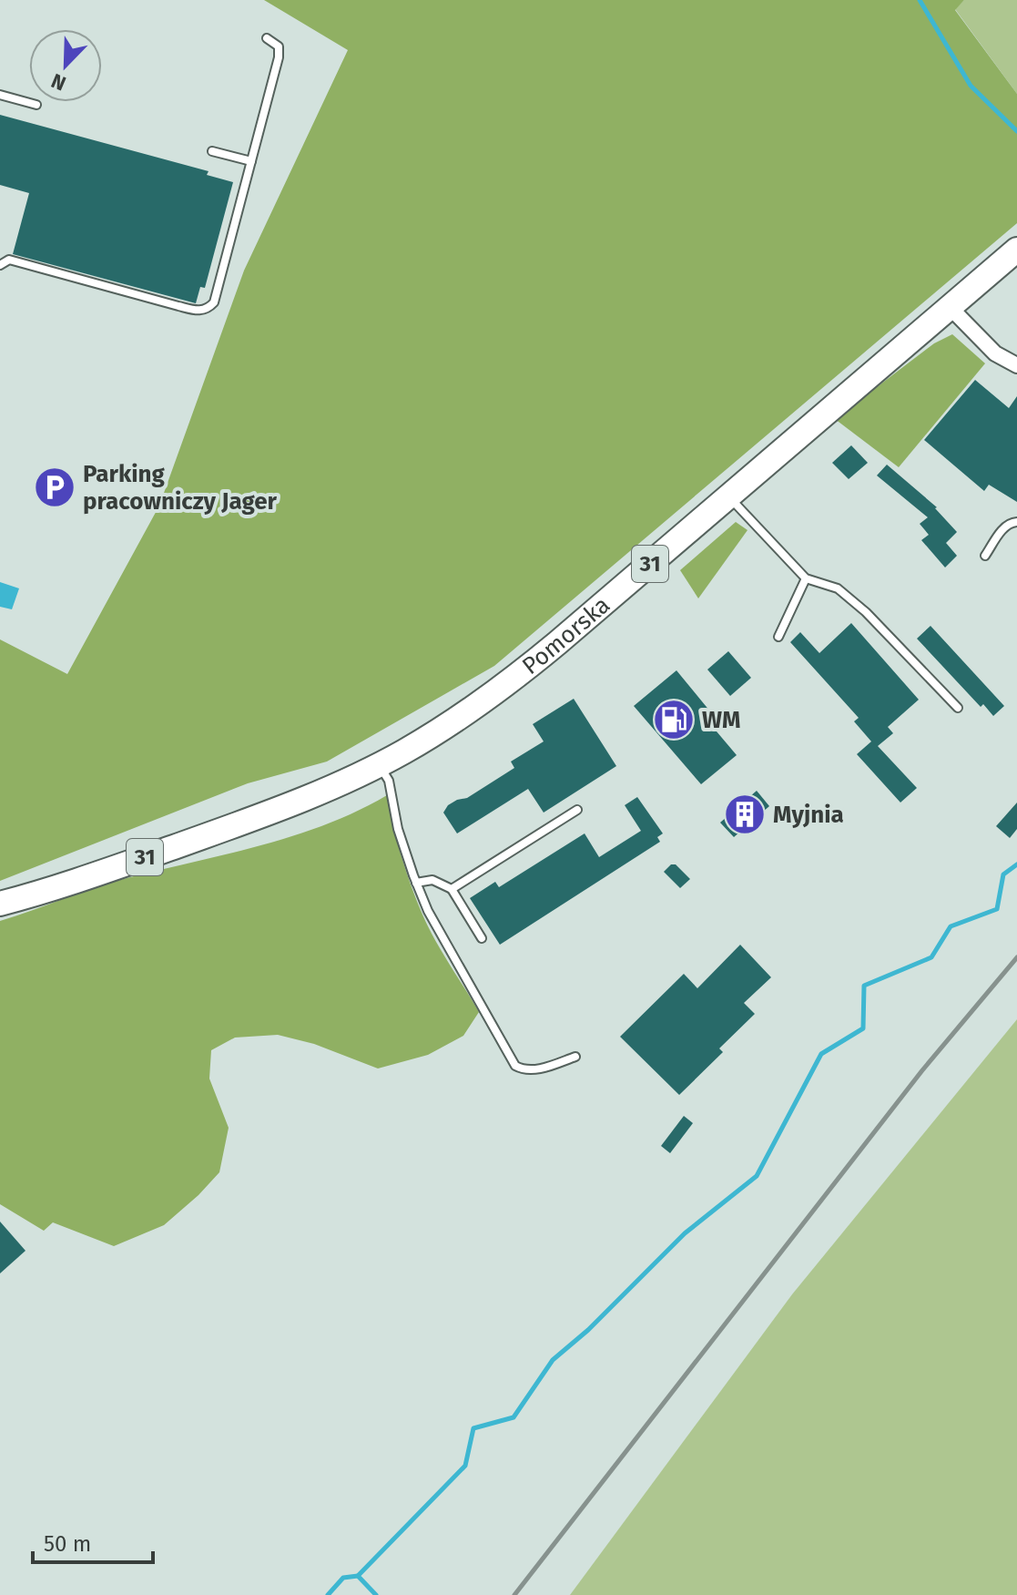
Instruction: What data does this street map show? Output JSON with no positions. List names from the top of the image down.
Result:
{
  "streets": {
    "main road": ["31", "Pomorska"]
  },
  "crossings": [
    ["31", "Pomorska"]
  ],
  "places": {
    "parking": ["Parking pracowniczy Jager"],
    "fuel station": ["WM"],
    "building": ["Myjnia"]
  },
  "scale_bar": "50 m",
  "north": "bottom left"
}
